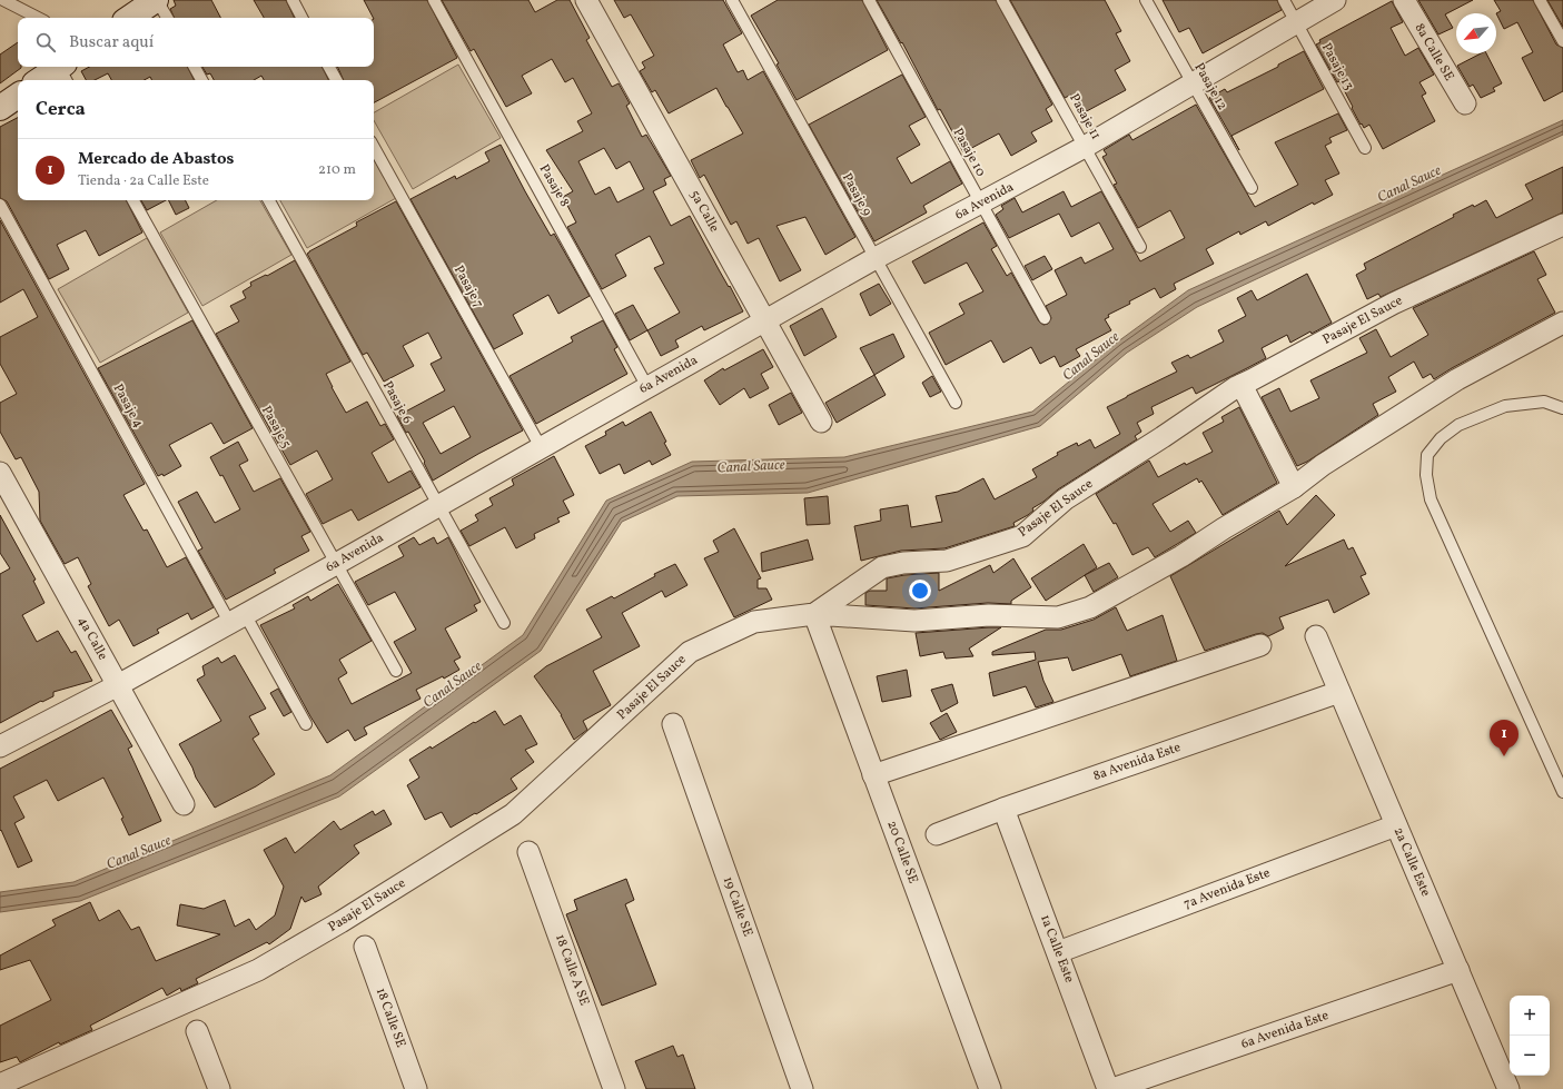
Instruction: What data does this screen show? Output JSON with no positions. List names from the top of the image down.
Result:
{
  "streets": {
    "street": [
      "8a Calle SE",
      "6a Avenida",
      "5a Calle",
      "Pasaje El Sauce",
      "4a Calle",
      "8a Avenida Este",
      "20 Calle SE",
      "2a Calle Este",
      "7a Avenida Este",
      "19 Calle SE",
      "1a Calle Este",
      "18 Calle A SE",
      "18 Calle SE",
      "6a Avenida Este"
    ],
    "lane": [
      "Pasaje 13",
      "Pasaje 12",
      "Pasaje 11",
      "Pasaje 10",
      "Pasaje 8",
      "Pasaje 9",
      "Pasaje 7",
      "Pasaje 6",
      "Pasaje 4",
      "Pasaje 5"
    ]
  },
  "crossings": [
    ["Pasaje 13", "6a Avenida"],
    ["Pasaje 12", "6a Avenida"],
    ["Pasaje 11", "6a Avenida"],
    ["Pasaje 10", "6a Avenida"],
    ["Pasaje 8", "6a Avenida"],
    ["Pasaje 9", "6a Avenida"],
    ["6a Avenida", "5a Calle"],
    ["6a Avenida", "Pasaje 7"],
    ["6a Avenida", "Pasaje 6"],
    ["6a Avenida", "Pasaje 4"],
    ["6a Avenida", "Pasaje 5"],
    ["6a Avenida", "4a Calle"],
    ["Pasaje El Sauce", "20 Calle SE"],
    ["8a Avenida Este", "2a Calle Este"],
    ["8a Avenida Este", "1a Calle Este"],
    ["2a Calle Este", "7a Avenida Este"],
    ["2a Calle Este", "6a Avenida Este"],
    ["7a Avenida Este", "1a Calle Este"]
  ],
  "water": ["Canal Sauce"],
  "north": "bottom left",
  "page": {
    "search": "Buscar aquí",
    "heading": "Cerca",
    "list": [
      {
        "mark": "1",
        "name": "Mercado de Abastos",
        "note": "Tienda · 2a Calle Este",
        "value": "210 m"
      }
    ],
    "pins": "1",
    "map_buttons": ["+", "−"]
  }
}
